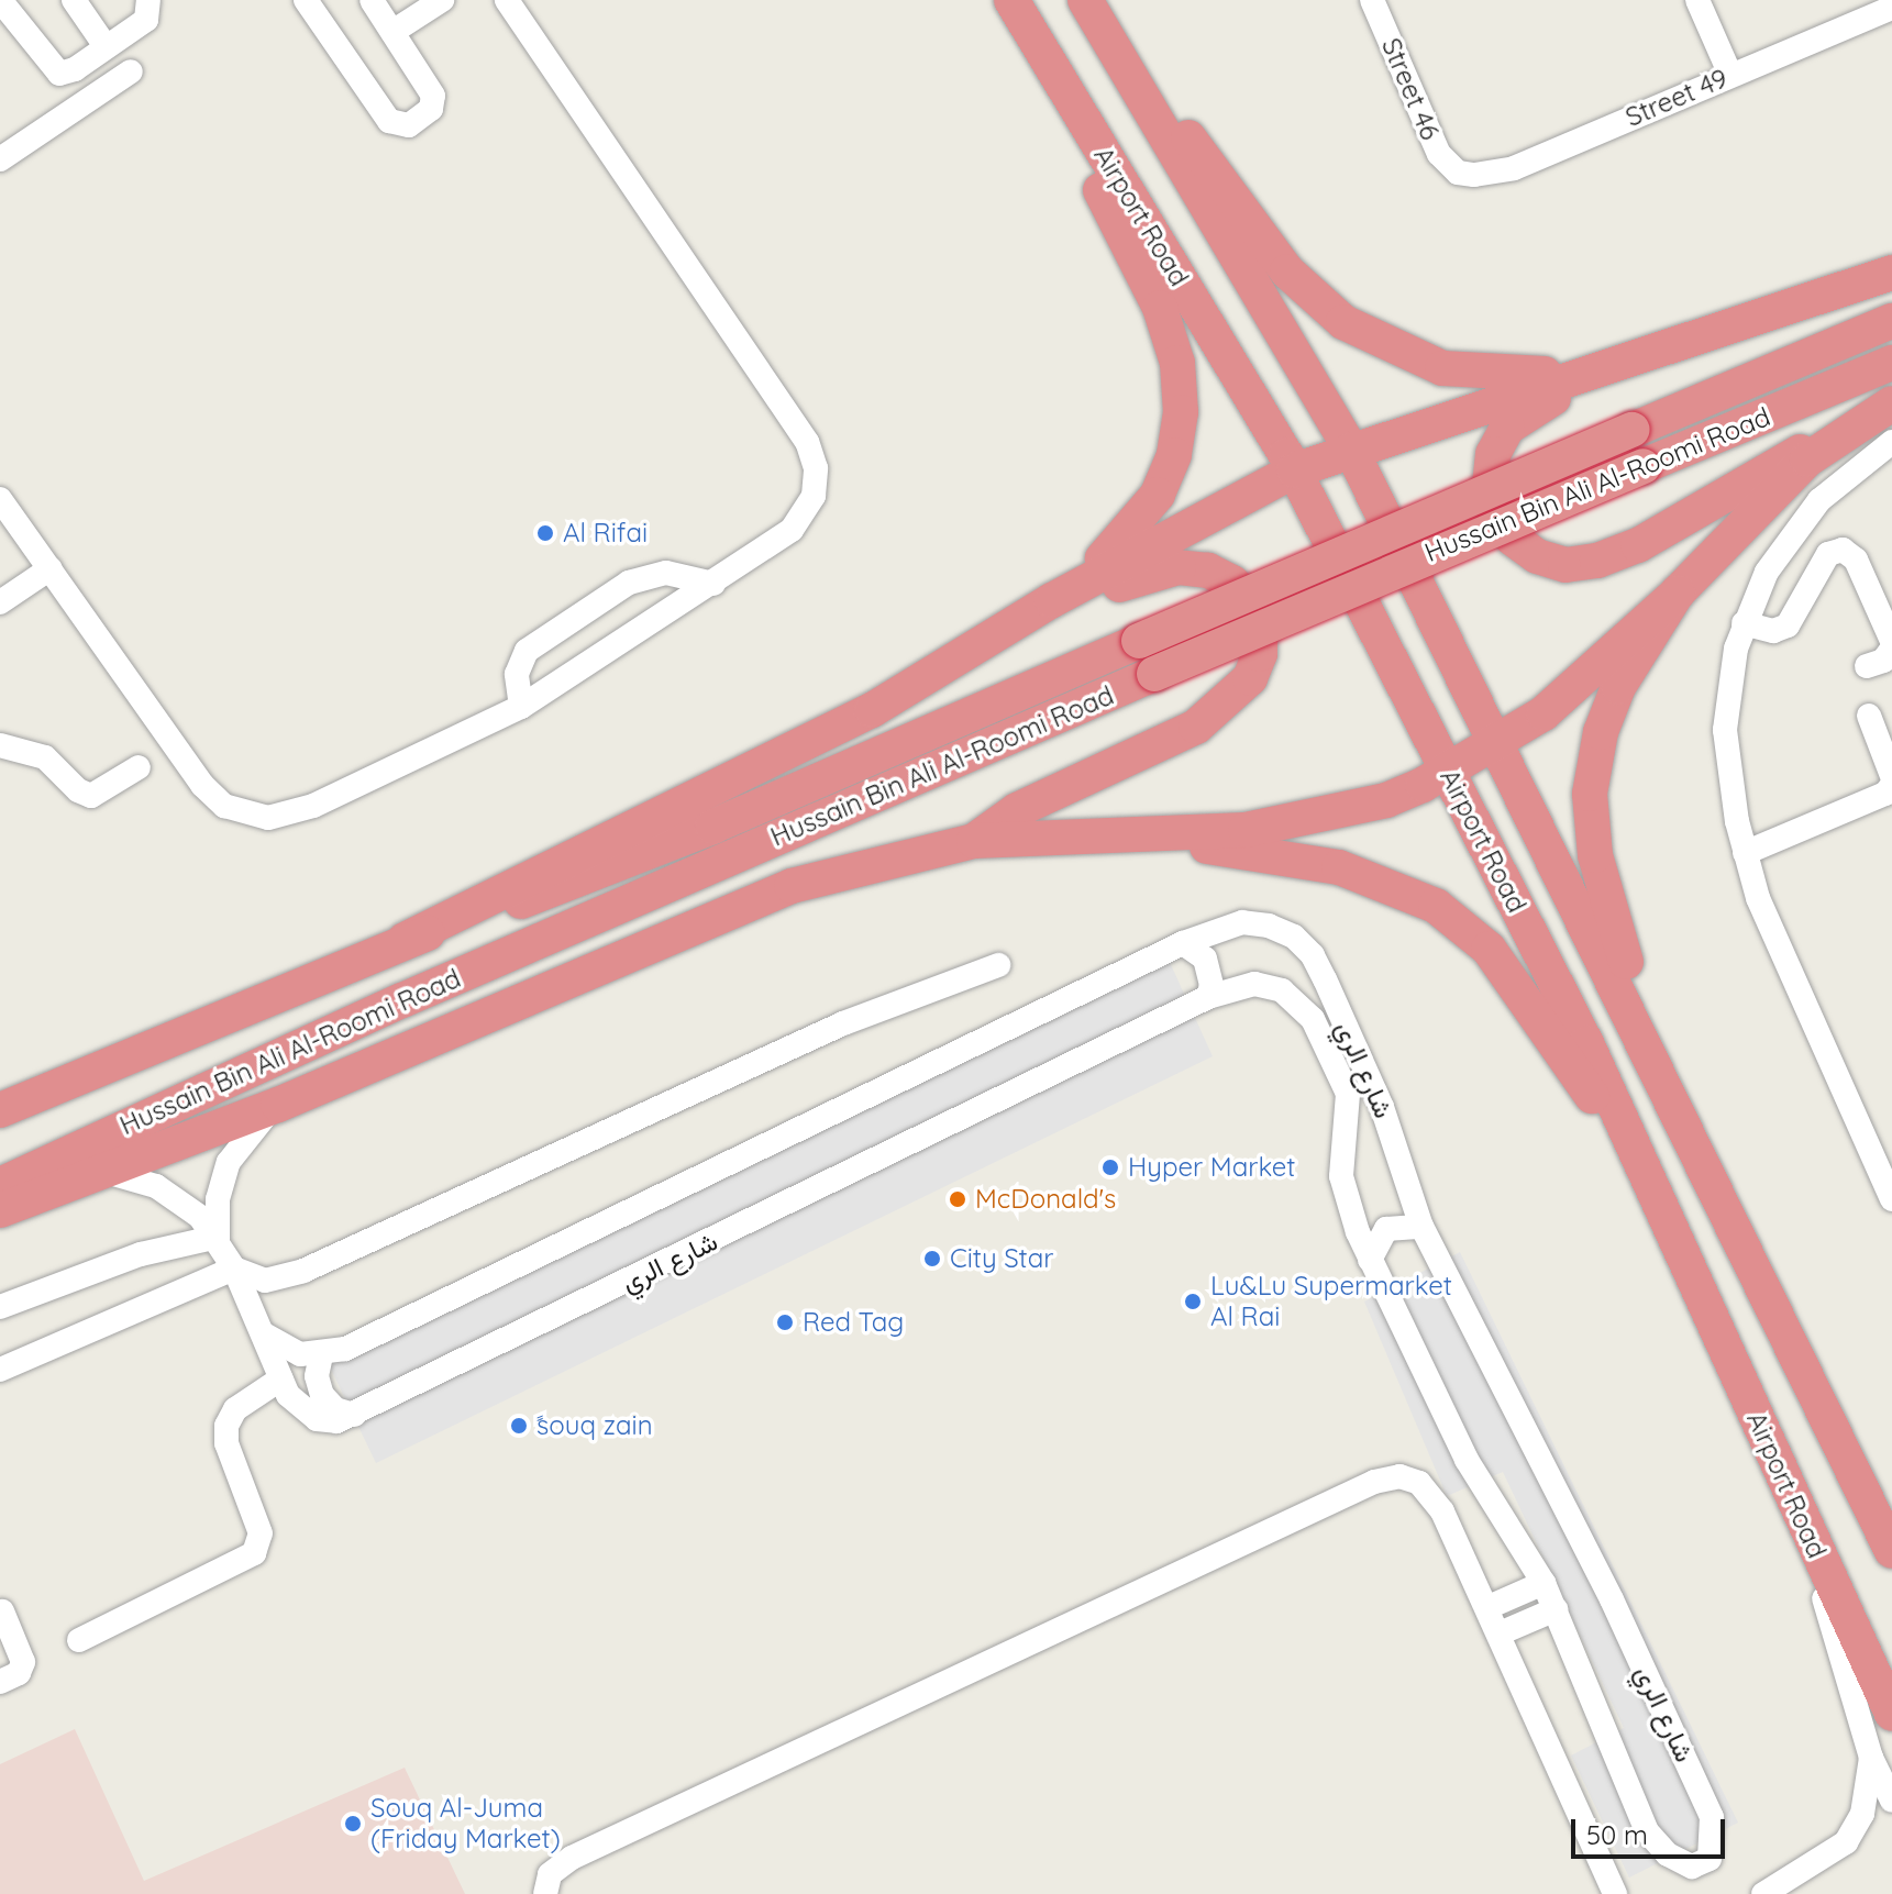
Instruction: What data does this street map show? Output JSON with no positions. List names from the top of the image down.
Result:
{
  "streets": {
    "highway": ["Airport Road", "Hussain Bin Ali Al-Roomi Road"],
    "street": ["Street 46", "Street 49", "شارع الري"]
  },
  "crossings": [
    ["Street 46", "Street 49"]
  ],
  "places": [
    "Al Rifai",
    "Hyper Market",
    "McDonald's",
    "City Star",
    "Lu&Lu Supermarket Al Rai",
    "Red Tag",
    "ًsouq zain",
    "Souq Al-Juma (Friday Market)"
  ],
  "scale_bar": "50 m"
}
